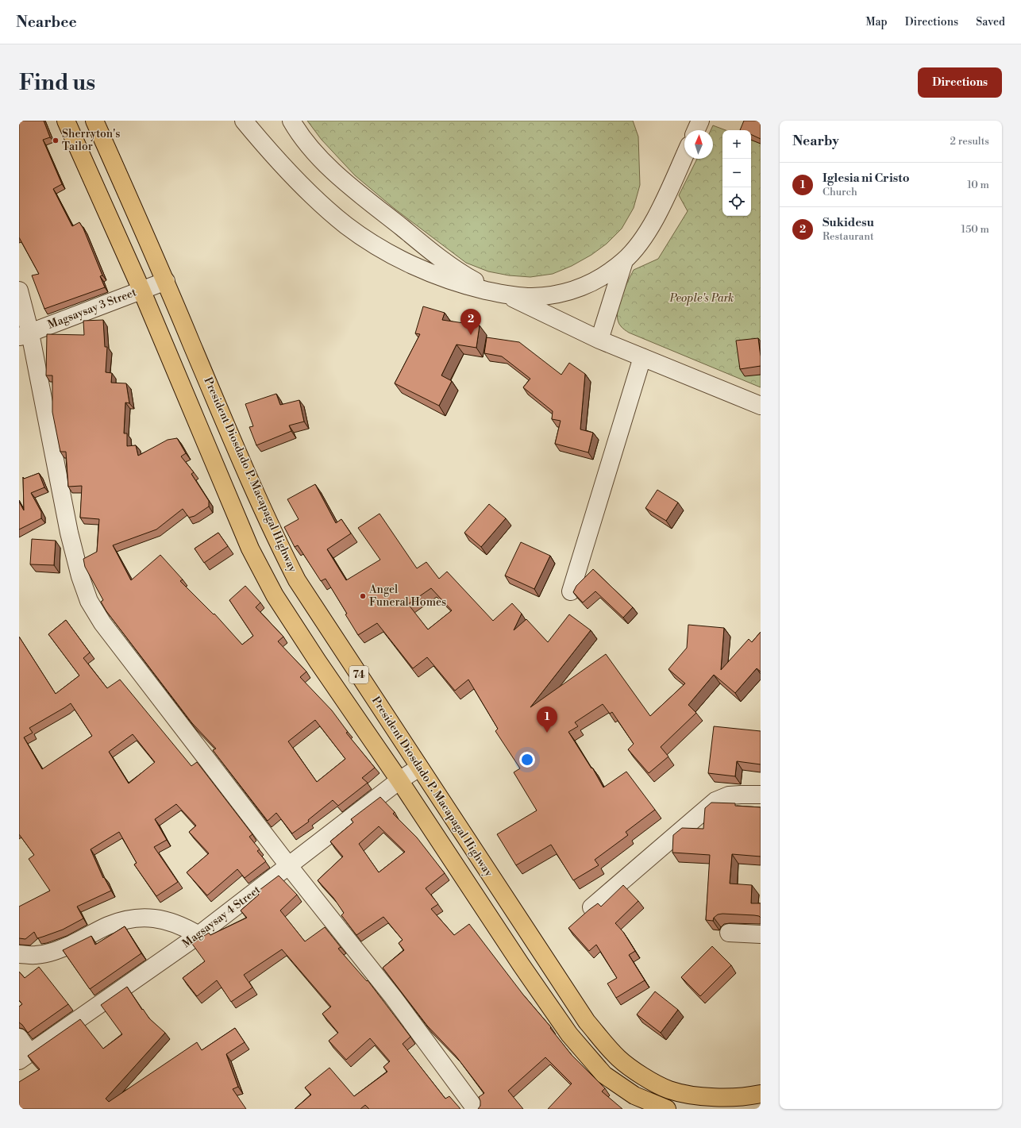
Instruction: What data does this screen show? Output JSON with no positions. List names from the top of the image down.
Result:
{
  "streets": {
    "main road": ["President Diosdado P. Macapagal Highway", "74"],
    "street": ["Magsaysay 3 Street", "Magsaysay 4 Street"]
  },
  "crossings": [
    ["Magsaysay 3 Street", "President Diosdado P. Macapagal Highway"],
    ["President Diosdado P. Macapagal Highway", "Magsaysay 4 Street"]
  ],
  "parks": ["People's Park"],
  "places": ["Sherryton's Tailor", "Angel Funeral Homes"],
  "north": "top",
  "page": {
    "header": "Nearbee",
    "nav": ["Map", "Directions", "Saved"],
    "buttons": "Directions",
    "title": "Find us",
    "heading": ["Nearby", "2 results"],
    "map_buttons": ["+", "−"],
    "list": [
      {
        "mark": "1",
        "name": "Iglesia ni Cristo",
        "note": "Church",
        "value": "10 m"
      },
      {
        "mark": "2",
        "name": "Sukidesu",
        "note": "Restaurant",
        "value": "150 m"
      }
    ],
    "pins": ["2", "1"]
  }
}
